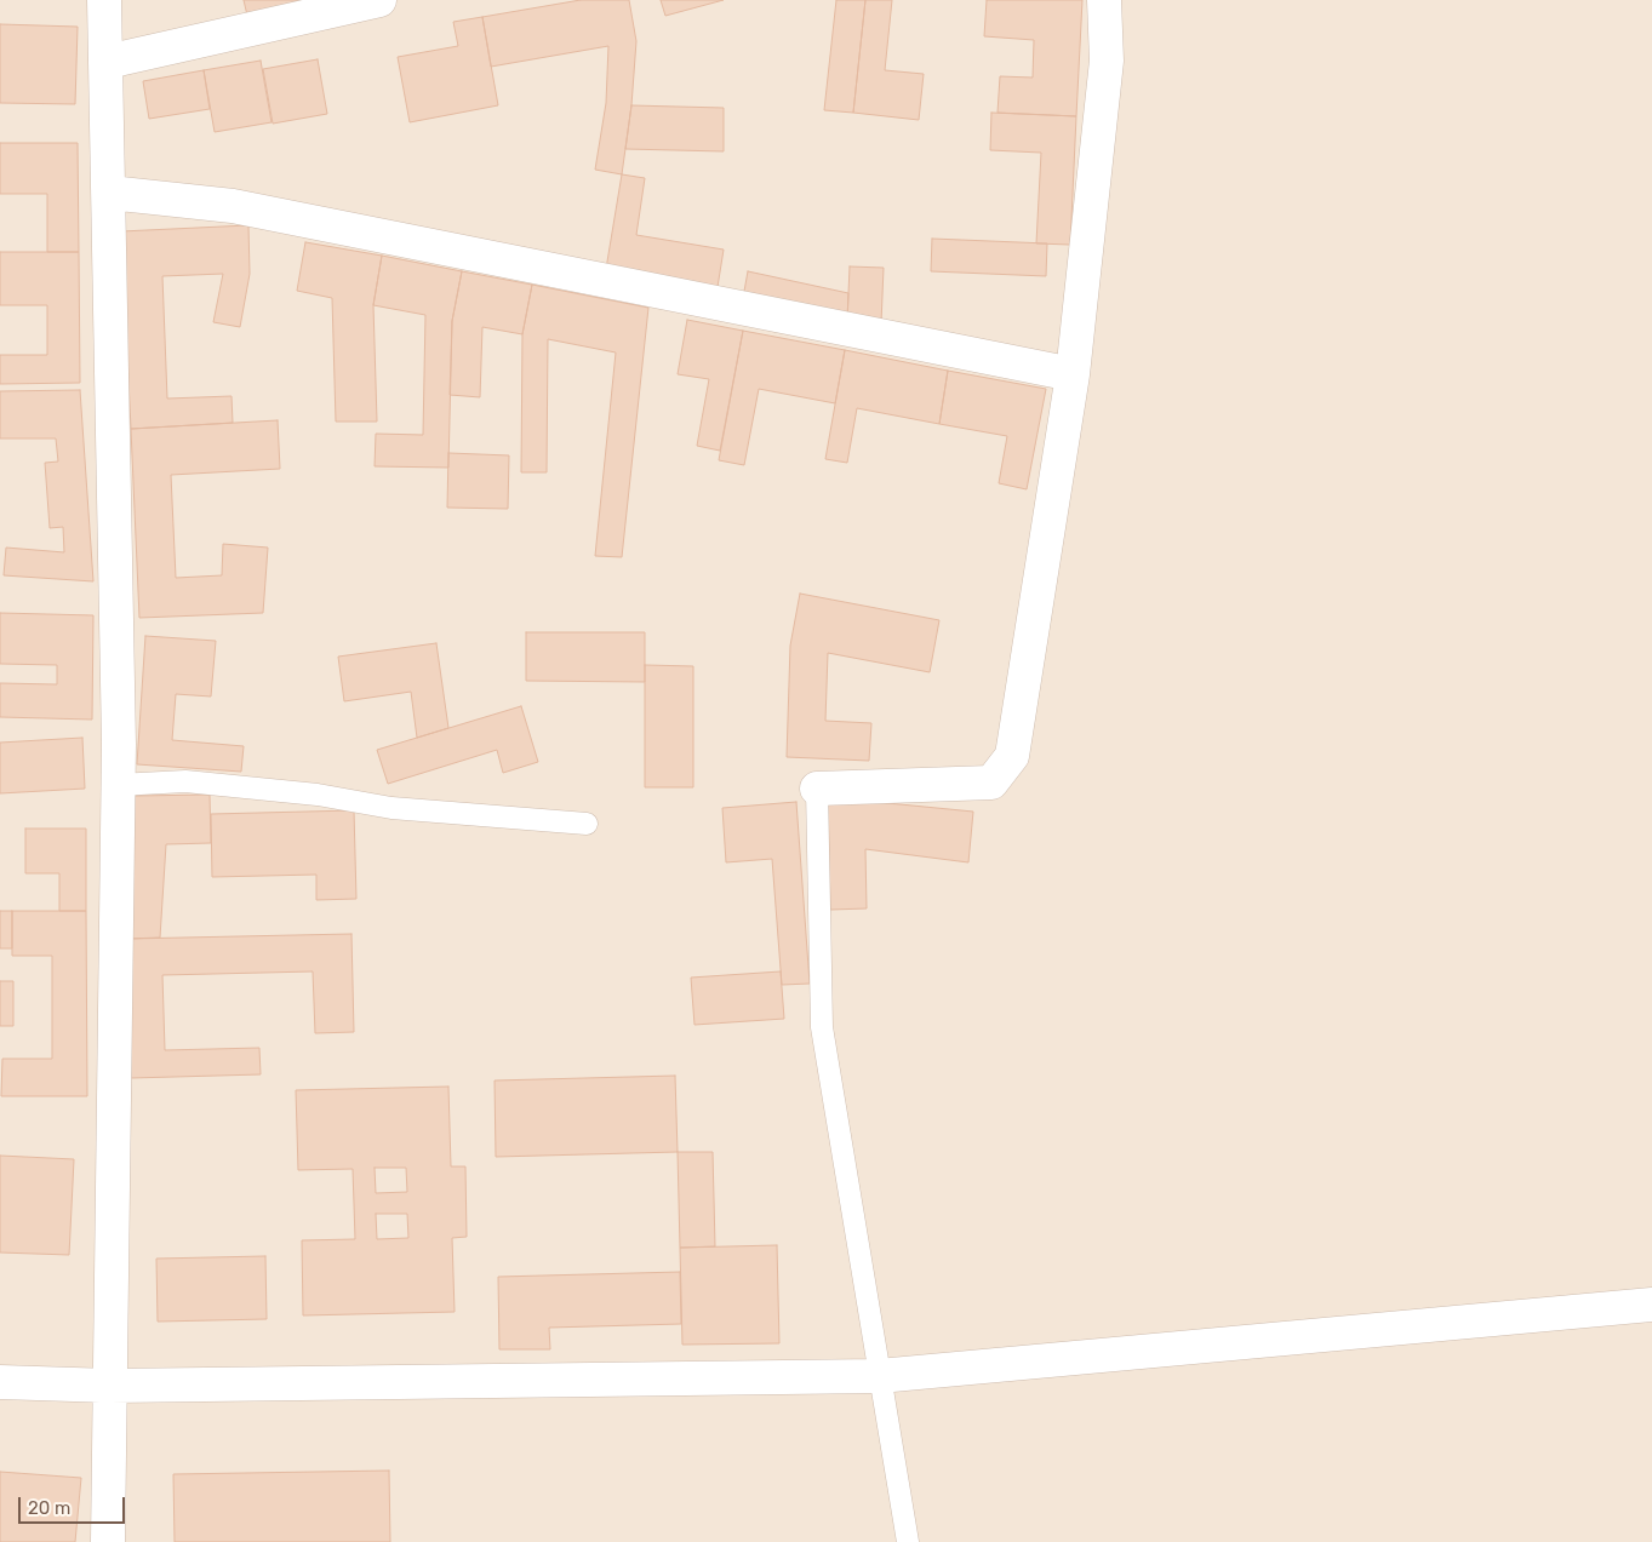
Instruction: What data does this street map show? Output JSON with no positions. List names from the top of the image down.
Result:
{
  "scale_bar": "20 m"
}
